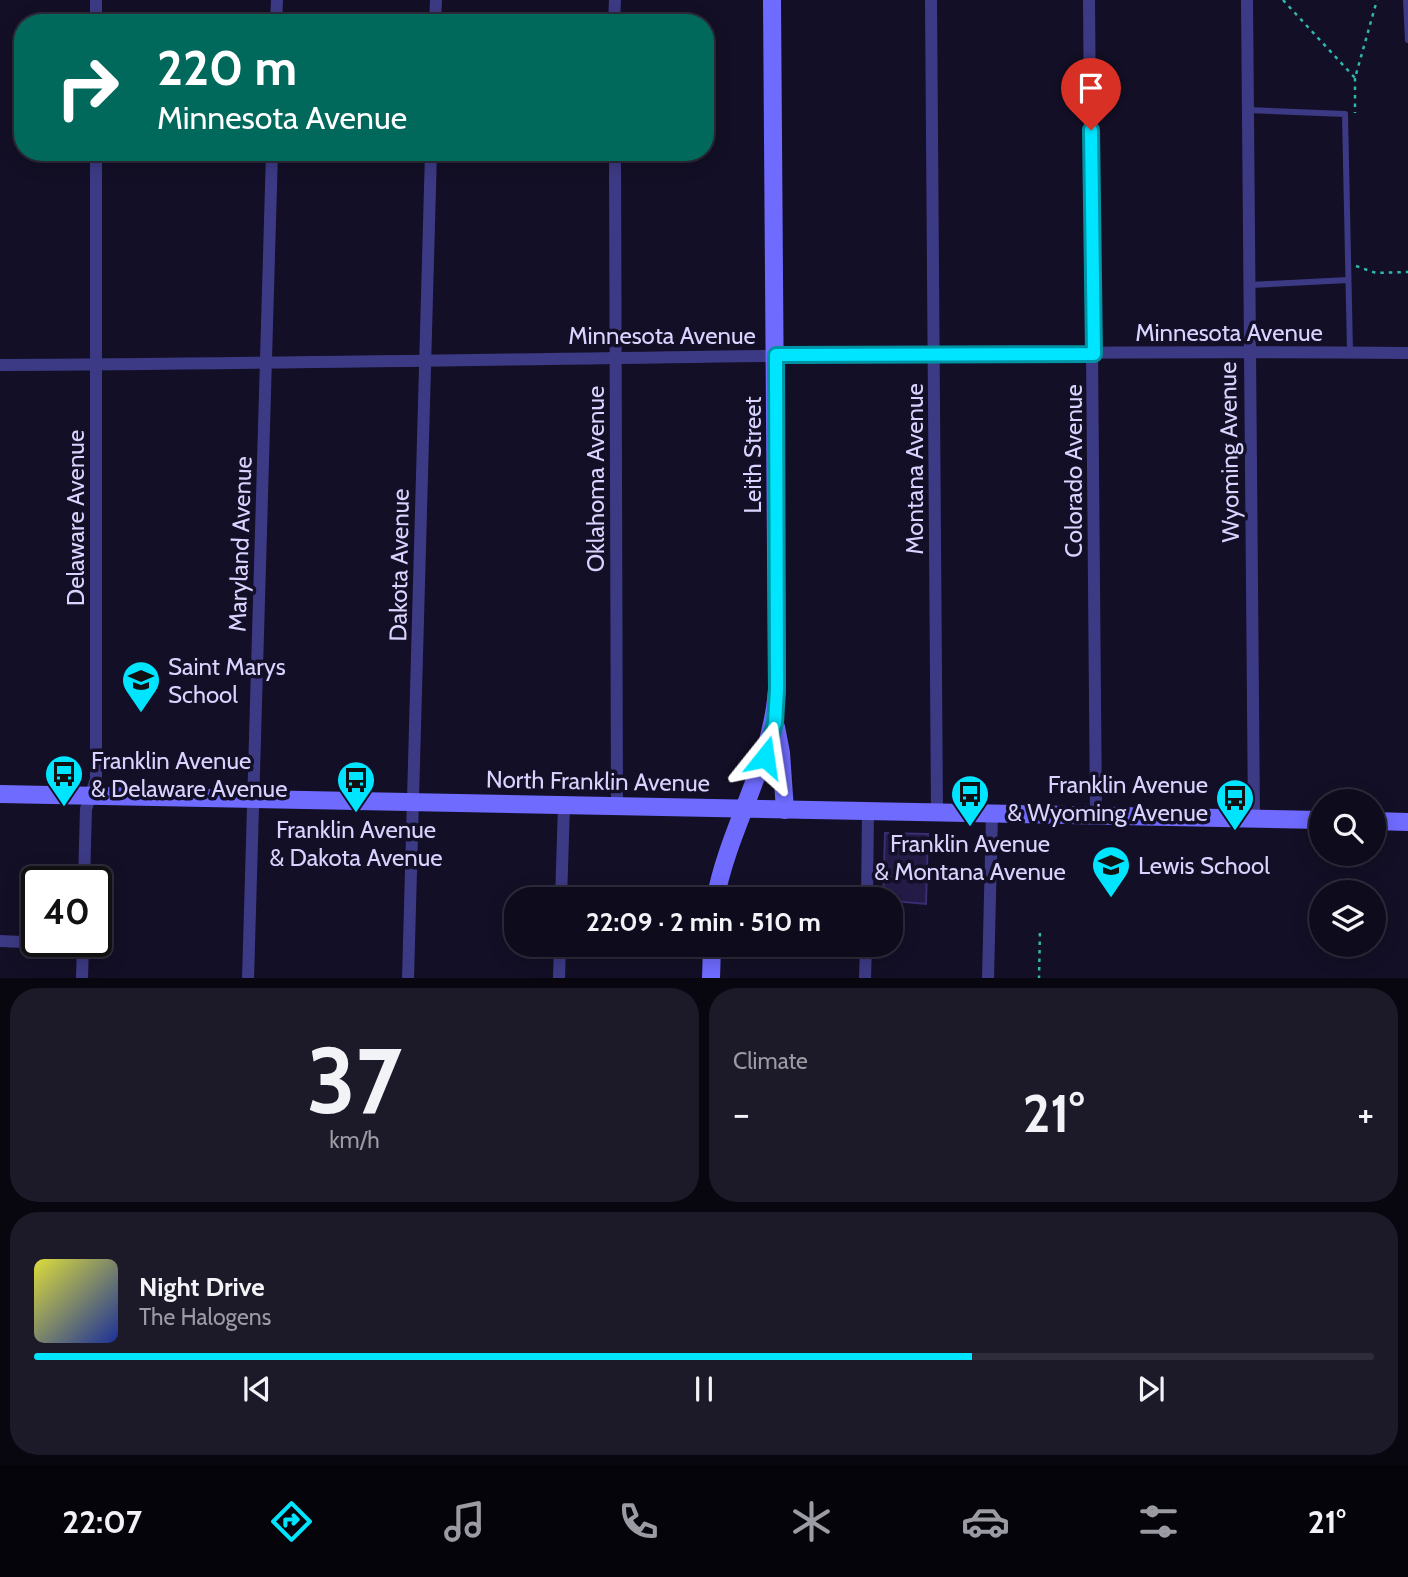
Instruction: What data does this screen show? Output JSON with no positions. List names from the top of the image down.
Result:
{
  "streets": {
    "street": [
      "Minnesota Avenue",
      "Wyoming Avenue",
      "Leith Street",
      "Montana Avenue",
      "Colorado Avenue",
      "Oklahoma Avenue",
      "Delaware Avenue",
      "Maryland Avenue",
      "Dakota Avenue",
      "North Franklin Avenue"
    ]
  },
  "crossings": [
    ["Minnesota Avenue", "Wyoming Avenue"],
    ["Minnesota Avenue", "Leith Street"],
    ["Minnesota Avenue", "Montana Avenue"],
    ["Minnesota Avenue", "Colorado Avenue"],
    ["Minnesota Avenue", "Oklahoma Avenue"],
    ["Minnesota Avenue", "Delaware Avenue"],
    ["Minnesota Avenue", "Maryland Avenue"],
    ["Minnesota Avenue", "Dakota Avenue"],
    ["Wyoming Avenue", "North Franklin Avenue"],
    ["Leith Street", "North Franklin Avenue"],
    ["Montana Avenue", "North Franklin Avenue"],
    ["Colorado Avenue", "North Franklin Avenue"],
    ["Oklahoma Avenue", "North Franklin Avenue"],
    ["Delaware Avenue", "North Franklin Avenue"],
    ["Maryland Avenue", "North Franklin Avenue"],
    ["Dakota Avenue", "North Franklin Avenue"]
  ],
  "places": {
    "school or university": ["Saint Marys School", "Lewis School"],
    "bus stop": [
      "Franklin Avenue & Delaware Avenue",
      "Franklin Avenue & Dakota Avenue",
      "Franklin Avenue & Montana Avenue",
      "Franklin Avenue & Wyoming Avenue"
    ]
  },
  "page": {
    "turn": ["220 m", "Minnesota Avenue"],
    "limit": "40",
    "trip": "22:09 · 2 min · 510 m",
    "tile": [
      ["37", "km/h"],
      "Climate"
    ],
    "heat": ["−", "21°", "+"],
    "song": ["Night Drive", "The Halogens"],
    "tabs": ["22:07", "21°"]
  }
}
